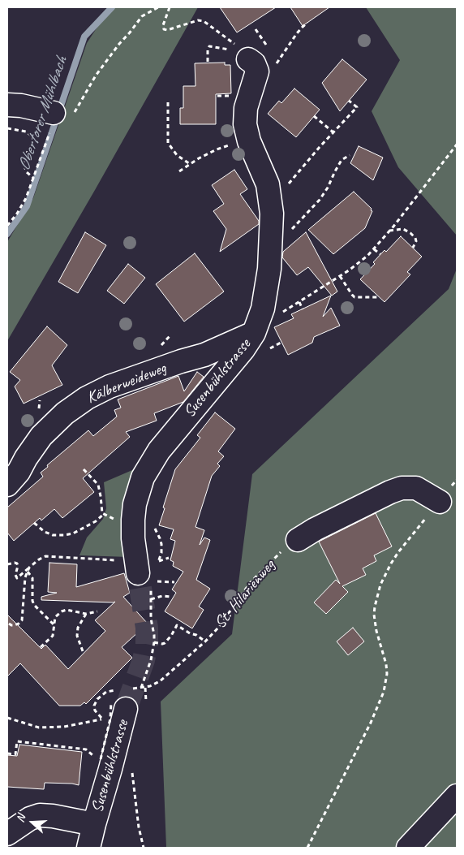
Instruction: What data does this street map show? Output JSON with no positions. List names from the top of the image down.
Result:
{
  "streets": {
    "street": ["Susenbühlstrasse", "Kälberweideweg"],
    "path": ["St. Hilarienweg"]
  },
  "crossings": [
    ["Susenbühlstrasse", "Kälberweideweg"],
    ["Susenbühlstrasse", "St. Hilarienweg"]
  ],
  "water": ["Obertorer Mühlbach"],
  "north": "left"
}
